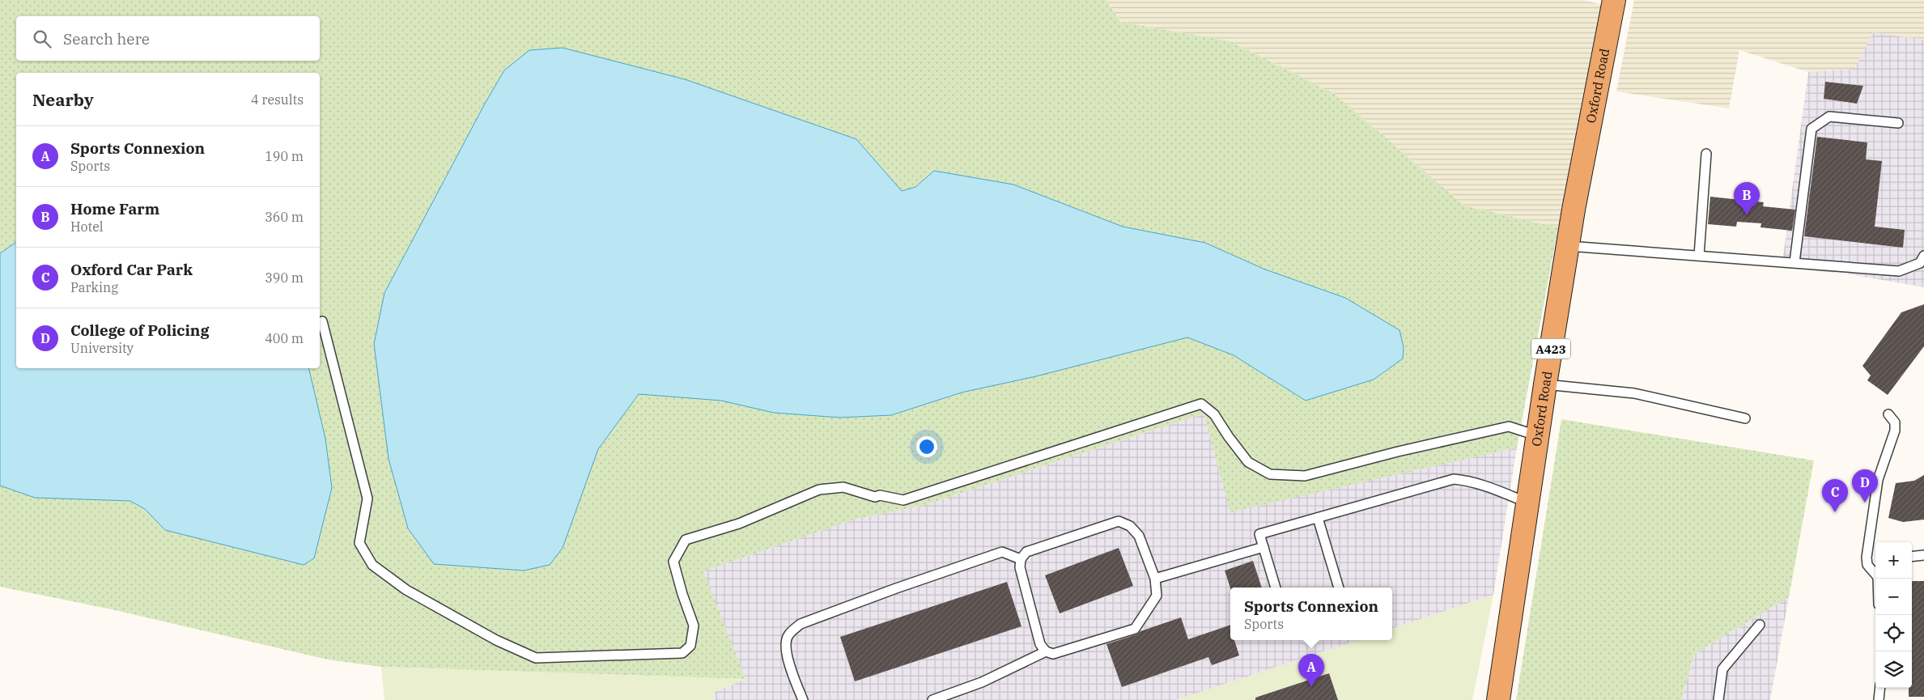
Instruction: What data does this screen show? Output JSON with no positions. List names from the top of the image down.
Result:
{
  "streets": {
    "highway": ["Oxford Road", "A423"]
  },
  "page": {
    "search": "Search here",
    "heading": ["Nearby", "4 results"],
    "list": [
      {
        "mark": "A",
        "name": "Sports Connexion",
        "note": "Sports",
        "value": "190 m"
      },
      {
        "mark": "B",
        "name": "Home Farm",
        "note": "Hotel",
        "value": "360 m"
      },
      {
        "mark": "C",
        "name": "Oxford Car Park",
        "note": "Parking",
        "value": "390 m"
      },
      {
        "mark": "D",
        "name": "College of Policing",
        "note": "University",
        "value": "400 m"
      }
    ],
    "pins": [
      "B",
      "D",
      "C",
      "A"
    ],
    "map_buttons": ["+", "−"],
    "popup": ["Sports Connexion", "Sports"]
  }
}
